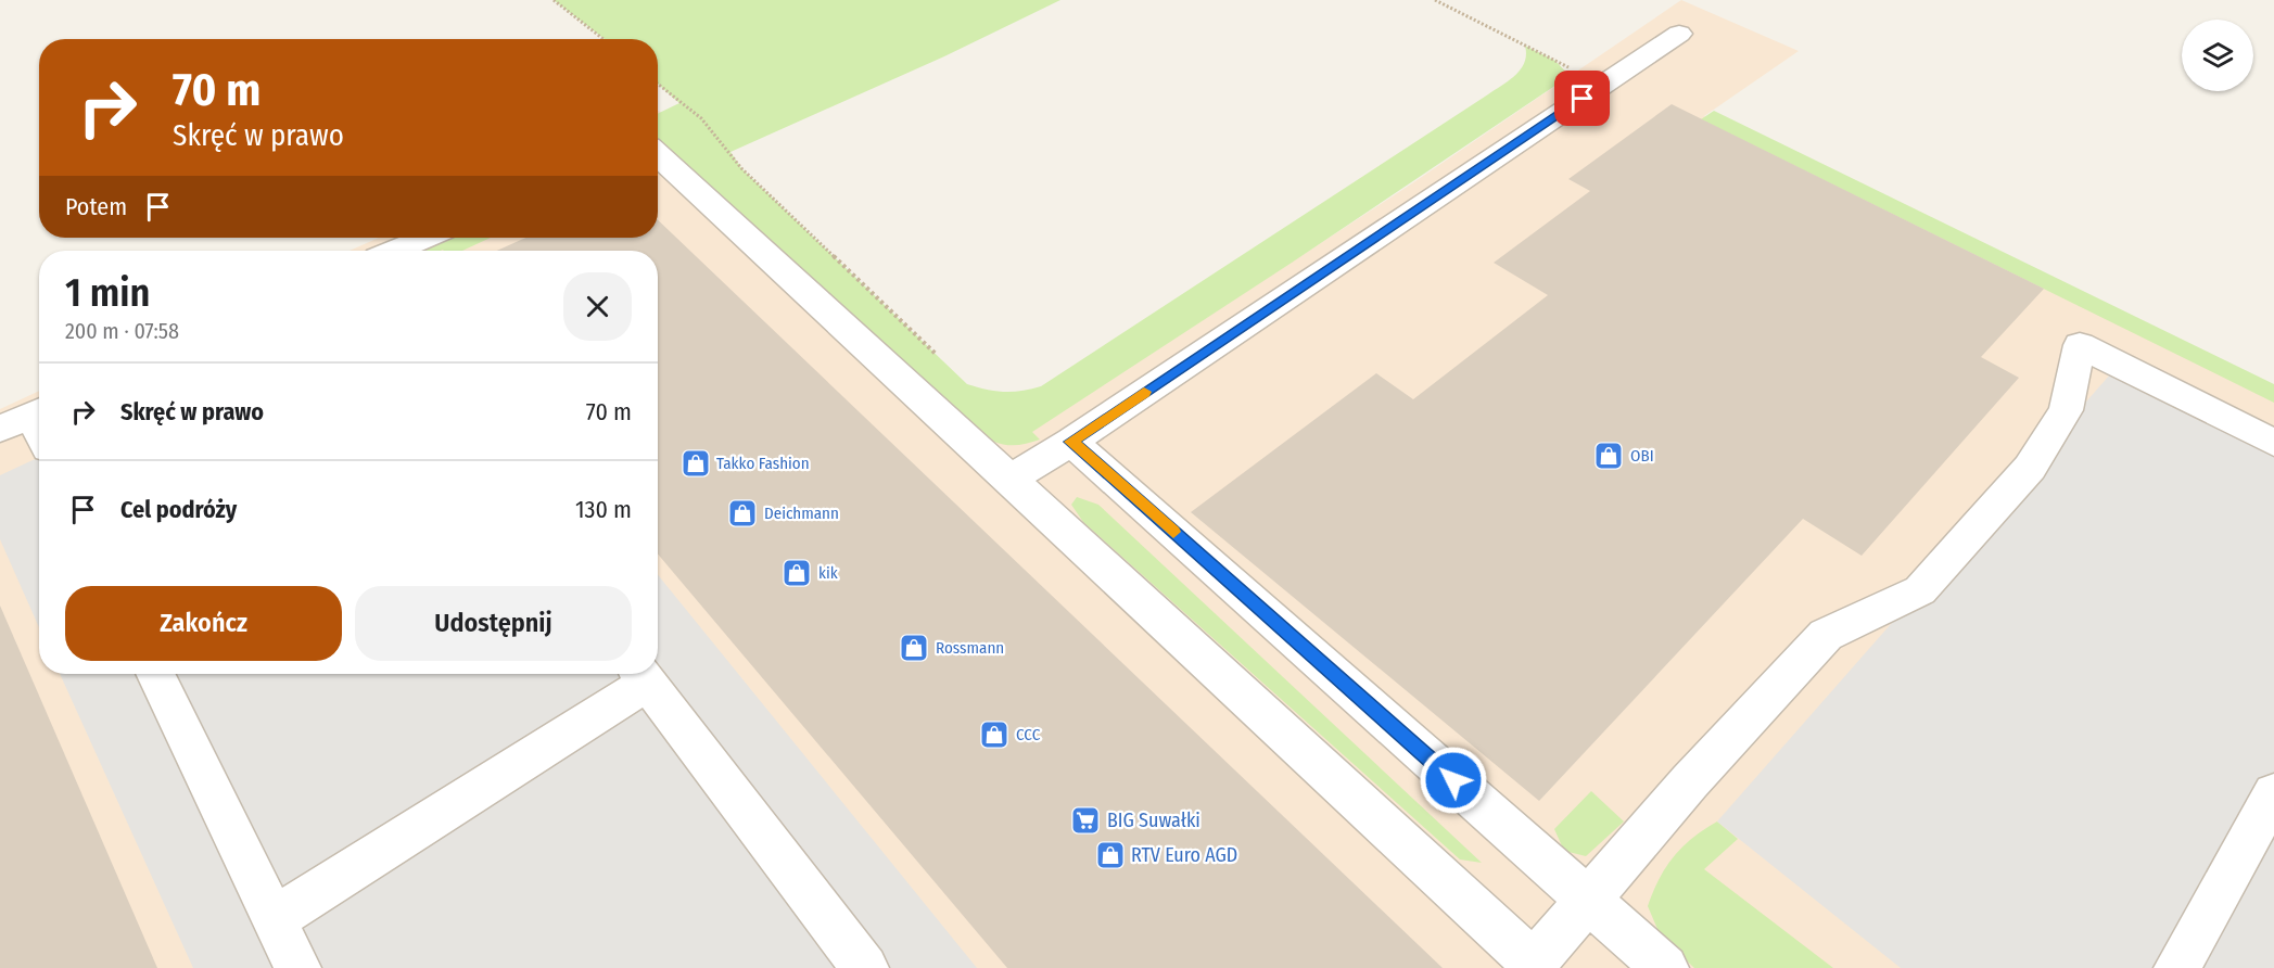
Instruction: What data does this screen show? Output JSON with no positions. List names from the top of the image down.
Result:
{
  "places": {
    "shop": [
      "OBI",
      "Takko Fashion",
      "Deichmann",
      "kik",
      "Rossmann",
      "CCC",
      "RTV Euro AGD"
    ],
    "supermarket": ["BIG Suwałki"]
  },
  "page": {
    "turn": ["70 m", "Skręć w prawo"],
    "then": "Potem",
    "heading": ["1 min", "200 m · 07:58"],
    "list": [
      {
        "name": "Skręć w prawo",
        "value": "70 m"
      },
      {
        "name": "Cel podróży",
        "value": "130 m"
      }
    ],
    "buttons": ["Zakończ", "Udostępnij"]
  }
}
